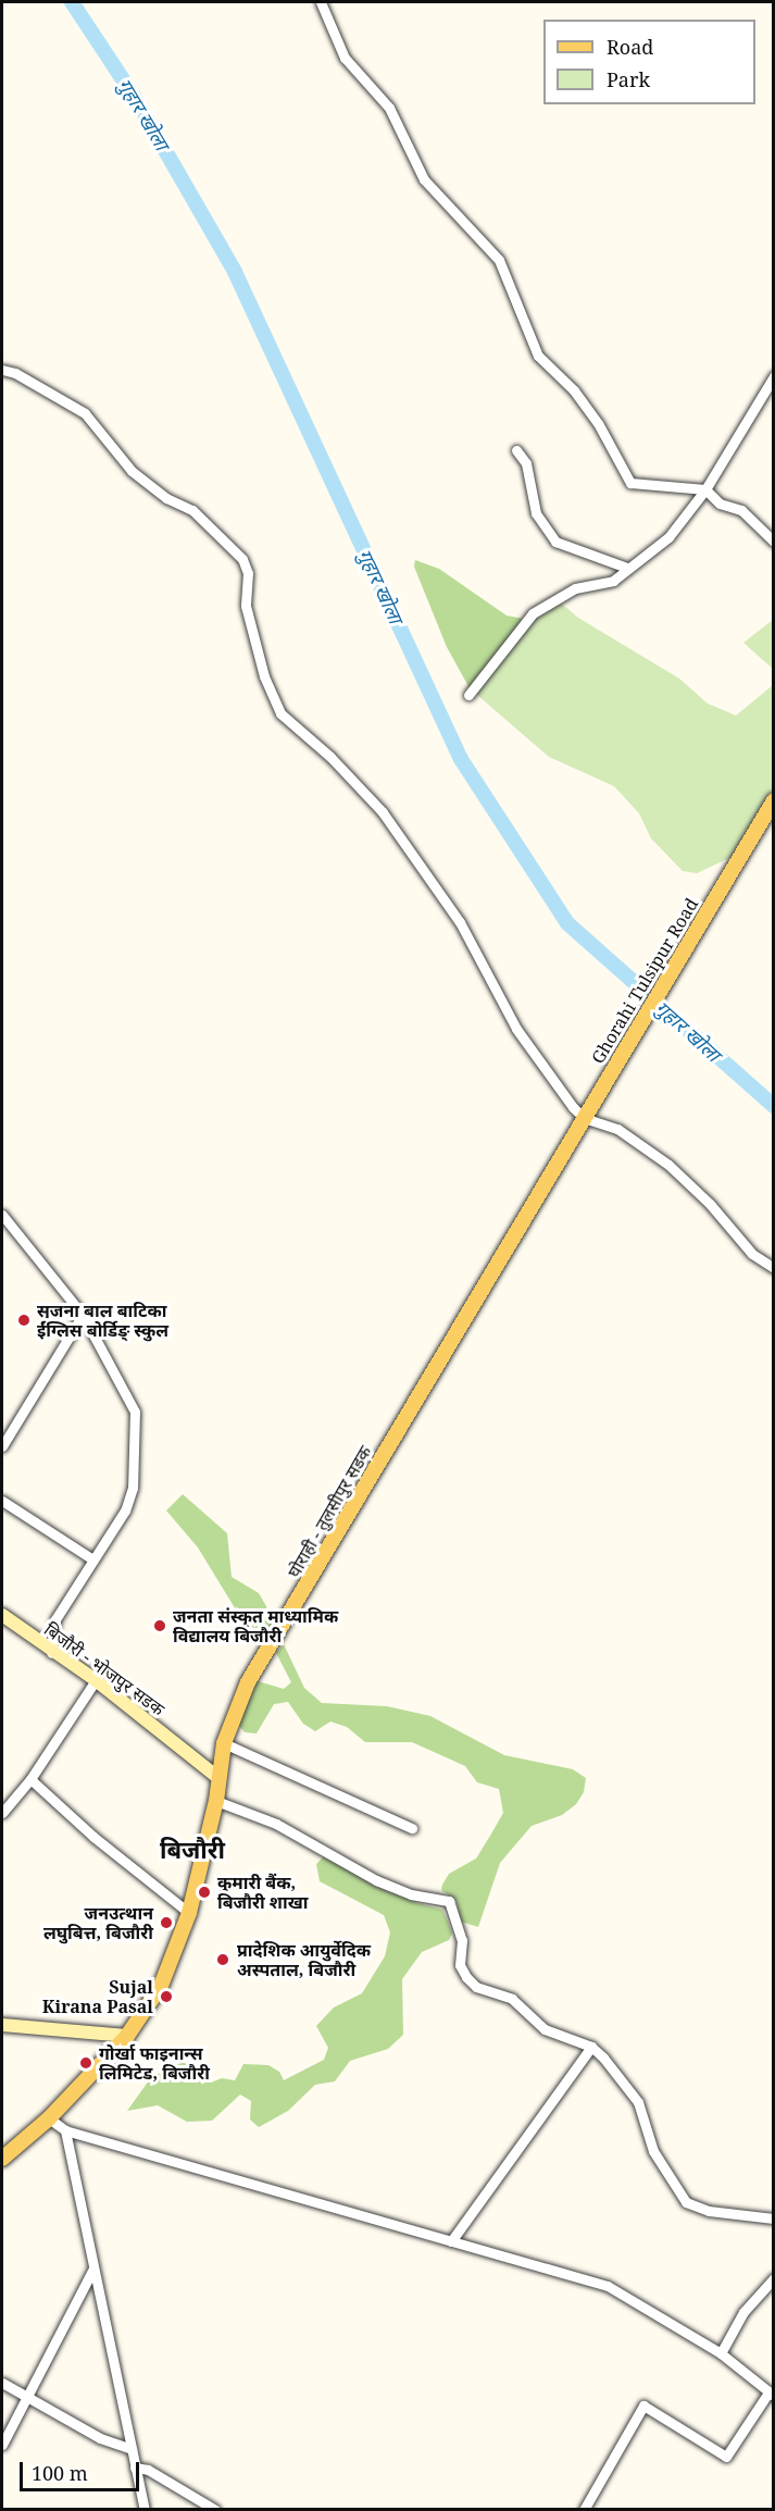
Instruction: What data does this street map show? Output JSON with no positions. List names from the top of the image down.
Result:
{
  "streets": {
    "main road": ["Ghorahi Tulsipur Road", "घोराही - तुलसीपुर सडक"],
    "street": ["बिजौरी - भोजपुर सडक"]
  },
  "crossings": [
    ["Ghorahi Tulsipur Road", "घोराही - तुलसीपुर सडक"],
    ["घोराही - तुलसीपुर सडक", "बिजौरी - भोजपुर सडक"]
  ],
  "districts": ["बिजौरी"],
  "water": ["गुहार खोला"],
  "places": [
    "सृजना बाल बाटिका ईंग्लिस बोर्डिङ् स्कुल",
    "जनता संस्कृत माध्यामिक विद्यालय बिजौरी",
    "कुमारी बैंक, बिजौरी शाखा",
    "जनउत्थान लघुबित्त, बिजौरी",
    "प्रादेशिक आयुर्वेदिक अस्पताल, बिजौरी",
    "Sujal Kirana Pasal",
    "गोर्खा फाइनान्स लिमिटेड, बिजौरी"
  ],
  "legend": ["Road", "Park"],
  "scale_bar": "100 m"
}
